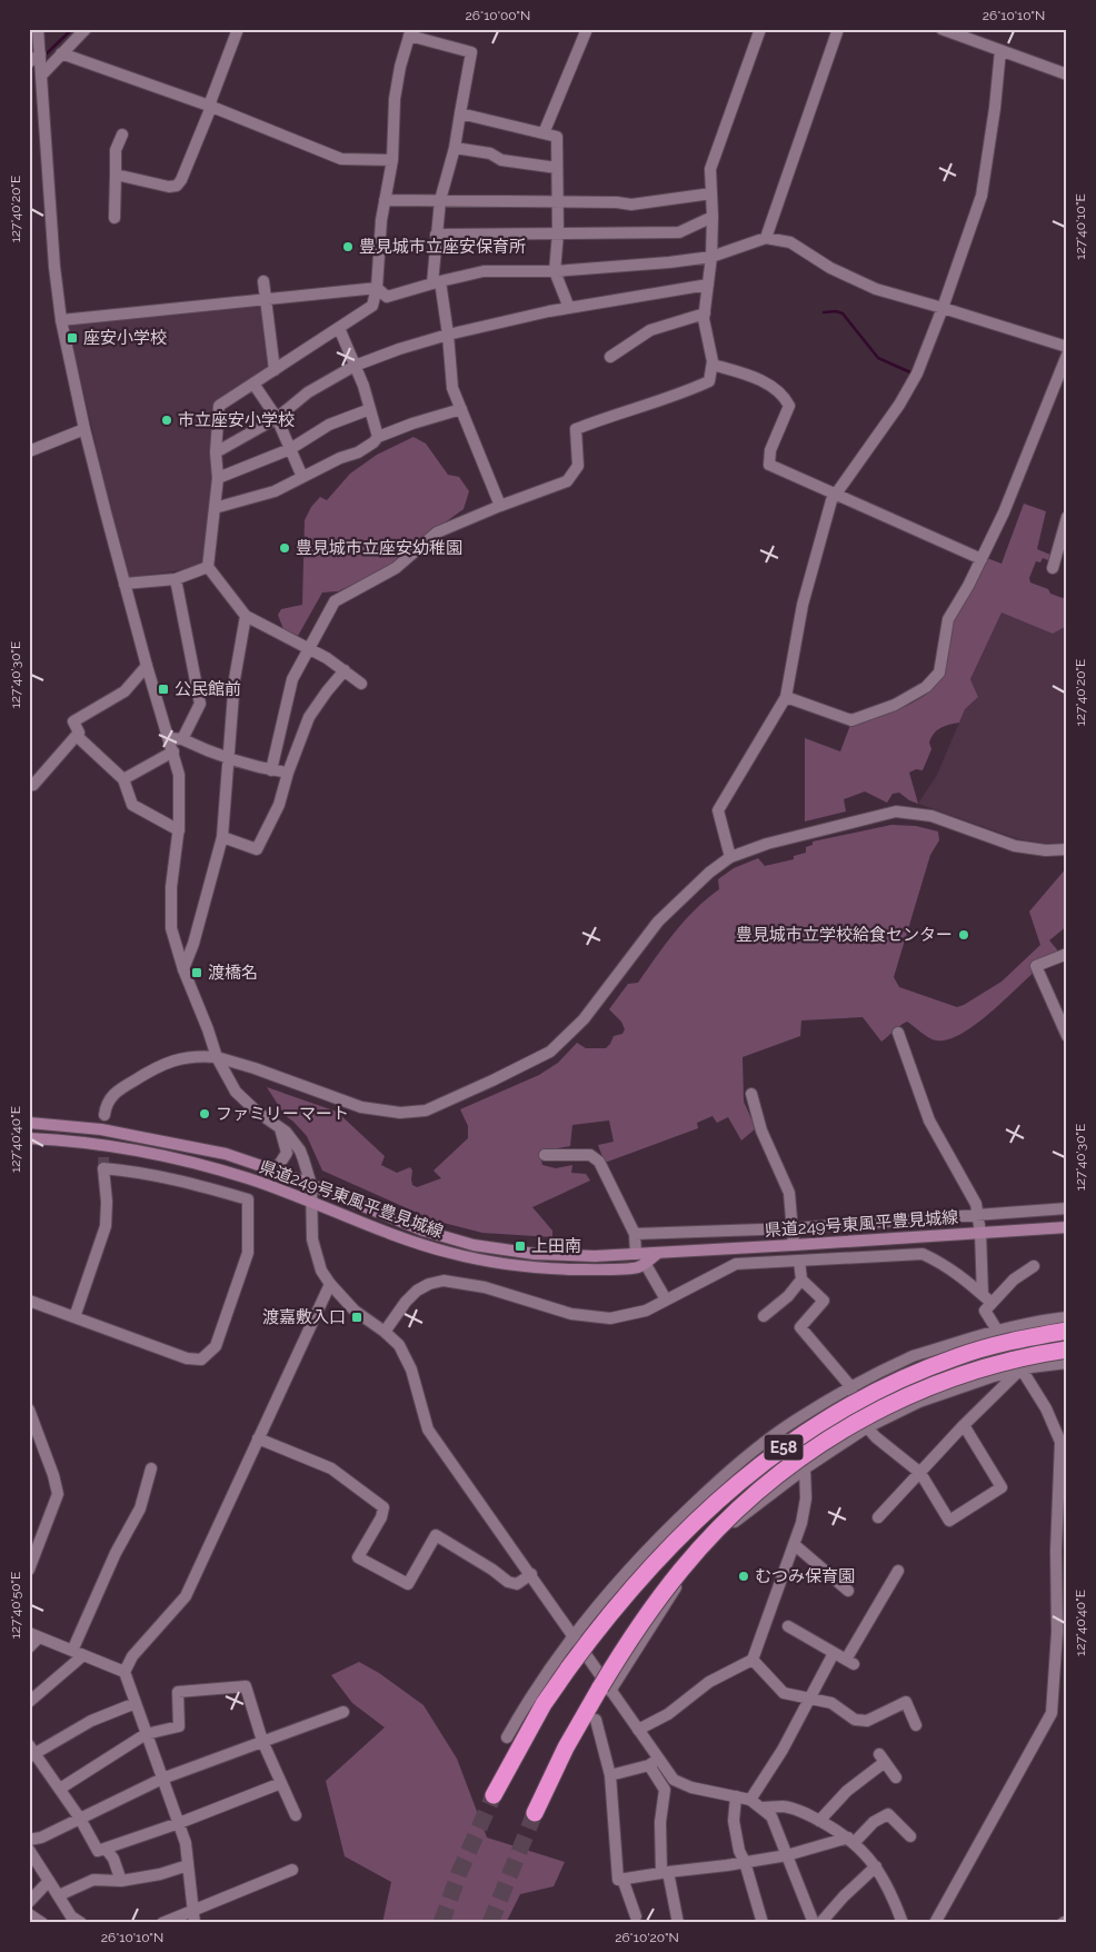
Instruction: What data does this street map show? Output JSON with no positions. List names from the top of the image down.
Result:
{
  "streets": {
    "highway": ["E58"],
    "main road": ["県道249号東風平豊見城線"]
  },
  "places": {
    "other": [
      "豊見城市立座安保育所",
      "市立座安小学校",
      "豊見城市立座安幼稚園",
      "豊見城市立学校給食センター",
      "ファミリーマート",
      "むつみ保育園"
    ],
    "transit": [
      "座安小学校",
      "公民館前",
      "渡橋名",
      "上田南",
      "渡嘉敷入口"
    ]
  },
  "coordinates": [
    "26°10'00\"N",
    "26°10'10\"N",
    "127°40'20\"E",
    "127°40'10\"E",
    "127°40'30\"E",
    "127°40'40\"E",
    "127°40'50\"E",
    "26°10'20\"N"
  ]
}
